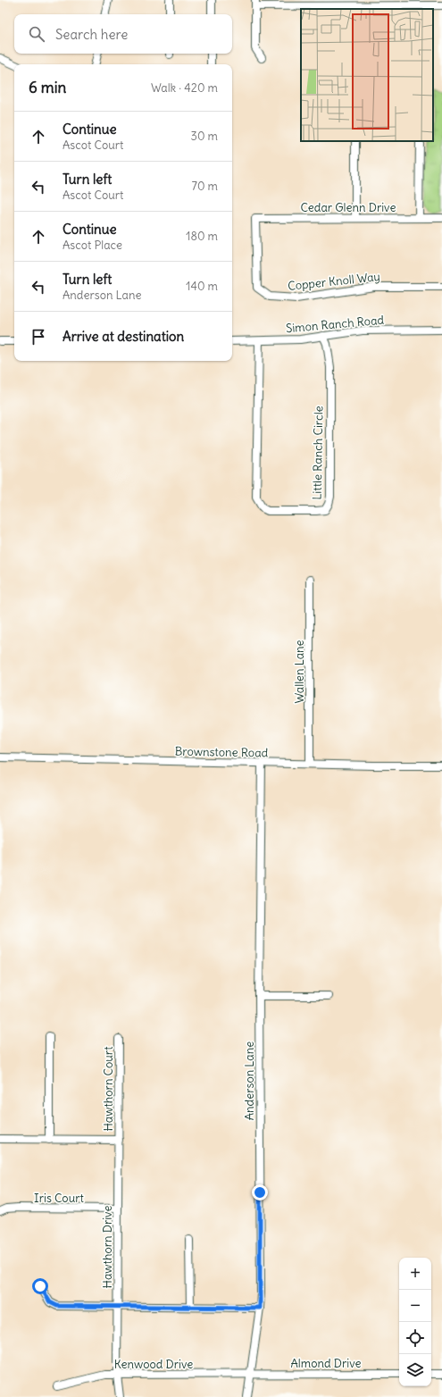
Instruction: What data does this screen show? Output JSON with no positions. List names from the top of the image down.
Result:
{
  "streets": {
    "street": [
      "Cedar Glenn Drive",
      "Copper Knoll Way",
      "Simon Ranch Road",
      "Little Ranch Circle",
      "Wallen Lane",
      "Brownstone Road",
      "Anderson Lane",
      "Hawthorn Court",
      "Iris Court",
      "Hawthorn Drive",
      "Almond Drive",
      "Kenwood Drive"
    ]
  },
  "crossings": [
    ["Cedar Glenn Drive", "Copper Knoll Way"],
    ["Simon Ranch Road", "Little Ranch Circle"],
    ["Wallen Lane", "Brownstone Road"],
    ["Brownstone Road", "Anderson Lane"],
    ["Anderson Lane", "Almond Drive"],
    ["Anderson Lane", "Kenwood Drive"],
    ["Hawthorn Court", "Hawthorn Drive"],
    ["Iris Court", "Hawthorn Drive"],
    ["Hawthorn Drive", "Kenwood Drive"],
    ["Almond Drive", "Kenwood Drive"]
  ],
  "page": {
    "search": "Search here",
    "heading": ["6 min", "Walk · 420 m"],
    "list": [
      ["Continue", "Ascot Court", "30 m"],
      ["Turn left", "Ascot Court", "70 m"],
      ["Continue", "Ascot Place", "180 m"],
      ["Turn left", "Anderson Lane", "140 m"],
      "Arrive at destination"
    ],
    "map_buttons": ["+", "−"]
  }
}
